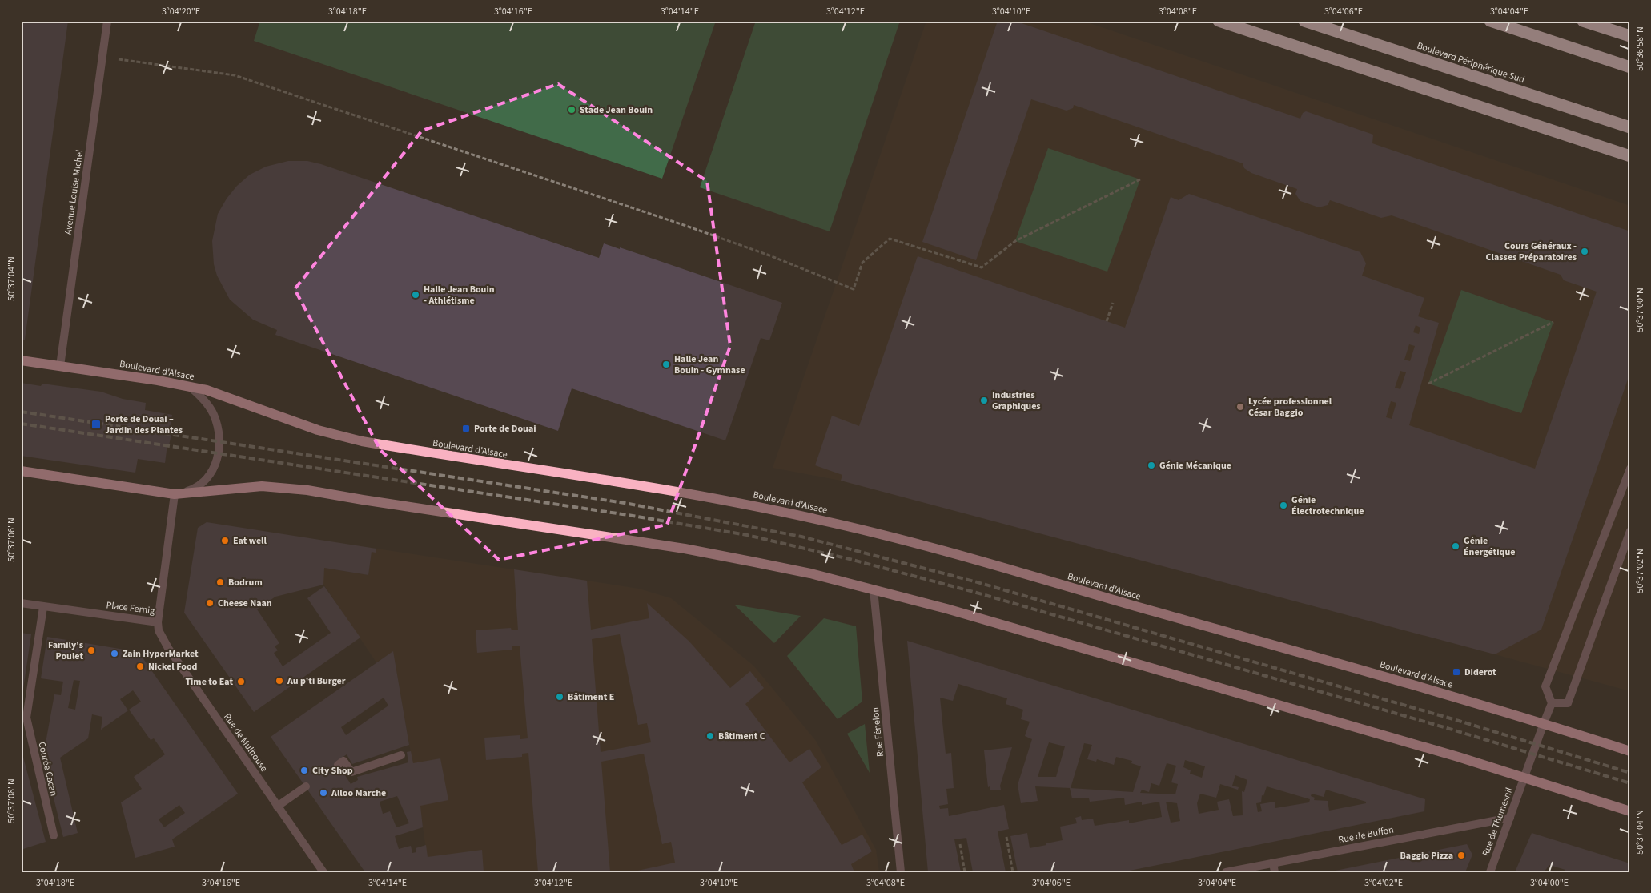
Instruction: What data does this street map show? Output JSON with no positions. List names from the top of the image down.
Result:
{
  "streets": {
    "highway": ["Boulevard Périphérique Sud"],
    "main road": ["Boulevard d'Alsace"],
    "street": [
      "Avenue Louise Michel",
      "Place Fernig",
      "Rue Fénelon",
      "Rue de Mulhouse",
      "Courée Cacan",
      "Rue de Thumesnil",
      "Rue de Buffon"
    ]
  },
  "crossings": [
    ["Avenue Louise Michel", "Boulevard d'Alsace"],
    ["Place Fernig", "Rue de Mulhouse"],
    ["Place Fernig", "Courée Cacan"],
    ["Rue de Thumesnil", "Rue de Buffon"]
  ],
  "places": {
    "other": [
      "Stade Jean Bouin",
      "Cours Généraux - Classes Préparatoires",
      "Halle Jean Bouin - Athlétisme",
      "Halle Jean Bouin - Gymnase",
      "Industries Graphiques",
      "Lycée professionnel César Baggio",
      "Génie Mécanique",
      "Génie Électrotechnique",
      "Eat well",
      "Génie Énergétique",
      "Bodrum",
      "Cheese Naan",
      "Family's Poulet",
      "Zain HyperMarket",
      "Nickel Food",
      "Au p'ti Burger",
      "Time to Eat",
      "Bâtiment E",
      "Bâtiment C",
      "City Shop",
      "Alloo Marche",
      "Baggio Pizza"
    ],
    "transit": ["Porte de Douai – Jardin des Plantes", "Porte de Douai", "Diderot"]
  },
  "coordinates": [
    "3°04'20\"E",
    "3°04'18\"E",
    "3°04'16\"E",
    "3°04'14\"E",
    "3°04'12\"E",
    "3°04'10\"E",
    "3°04'08\"E",
    "3°04'06\"E",
    "3°04'04\"E",
    "50°36'58\"N",
    "50°37'04\"N",
    "50°37'00\"N",
    "50°37'06\"N",
    "50°37'02\"N",
    "50°37'08\"N",
    "3°04'02\"E",
    "3°04'00\"E"
  ]
}
